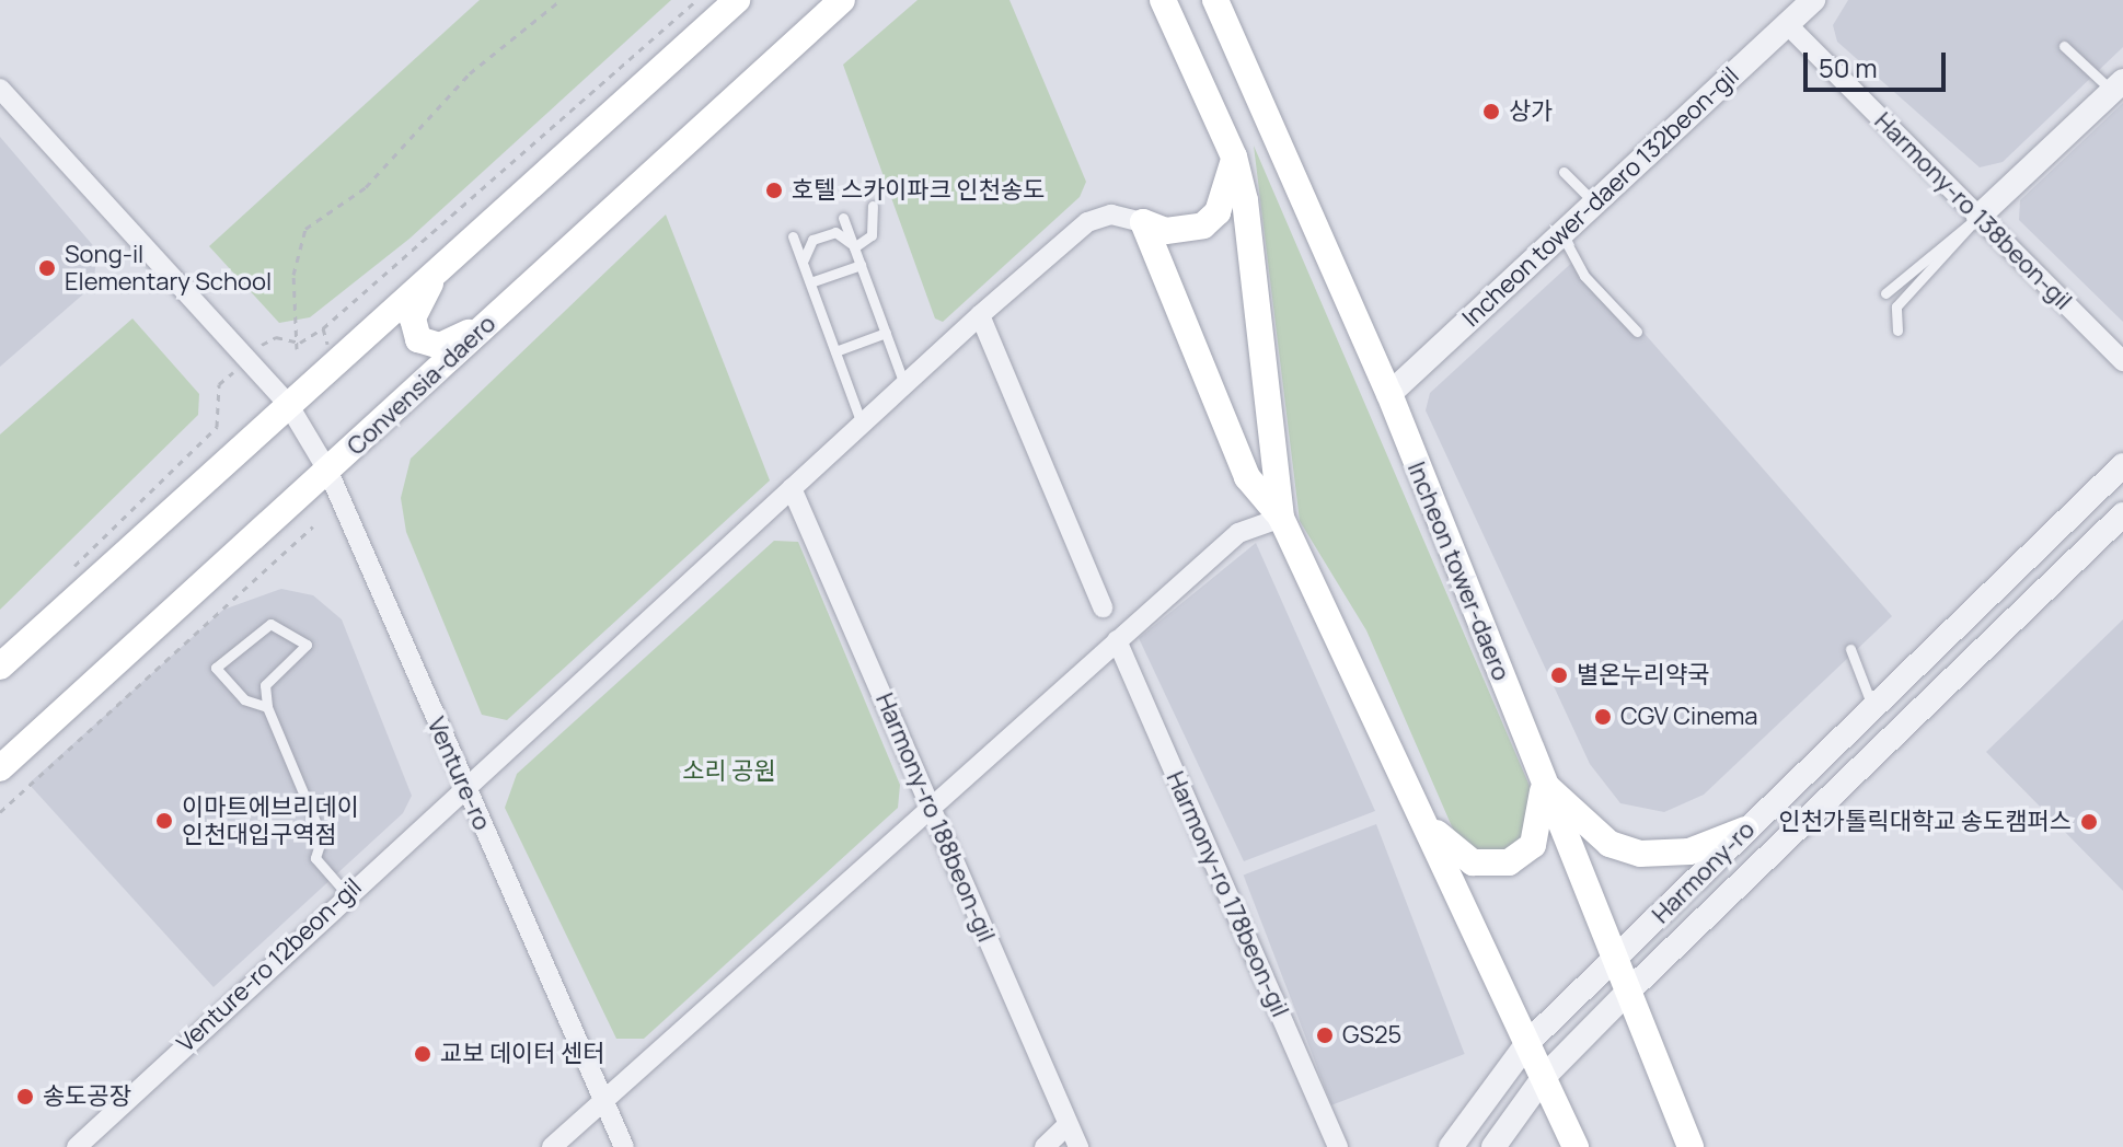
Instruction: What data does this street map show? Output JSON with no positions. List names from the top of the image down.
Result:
{
  "streets": {
    "main road": ["Convensia-daero", "Incheon tower-daero"],
    "street": [
      "Incheon tower-daero 132beon-gil",
      "Harmony-ro 138beon-gil",
      "Venture-ro",
      "Harmony-ro 188beon-gil",
      "Harmony-ro",
      "Harmony-ro 178beon-gil",
      "Venture-ro 12beon-gil"
    ]
  },
  "crossings": [
    ["Incheon tower-daero 132beon-gil", "Harmony-ro 138beon-gil"],
    ["Incheon tower-daero 132beon-gil", "Incheon tower-daero"],
    ["Convensia-daero", "Venture-ro"],
    ["Incheon tower-daero", "Harmony-ro"],
    ["Venture-ro", "Venture-ro 12beon-gil"],
    ["Harmony-ro 188beon-gil", "Venture-ro 12beon-gil"]
  ],
  "parks": ["소리 공원"],
  "places": [
    "상가",
    "호텔 스카이파크 인천송도",
    "Song-il Elementary School",
    "별온누리약국",
    "CGV Cinema",
    "이마트에브리데이 인천대입구역점",
    "인천가톨릭대학교 송도캠퍼스",
    "GS25",
    "교보 데이터 센터",
    "송도공장"
  ],
  "scale_bar": "50 m"
}
